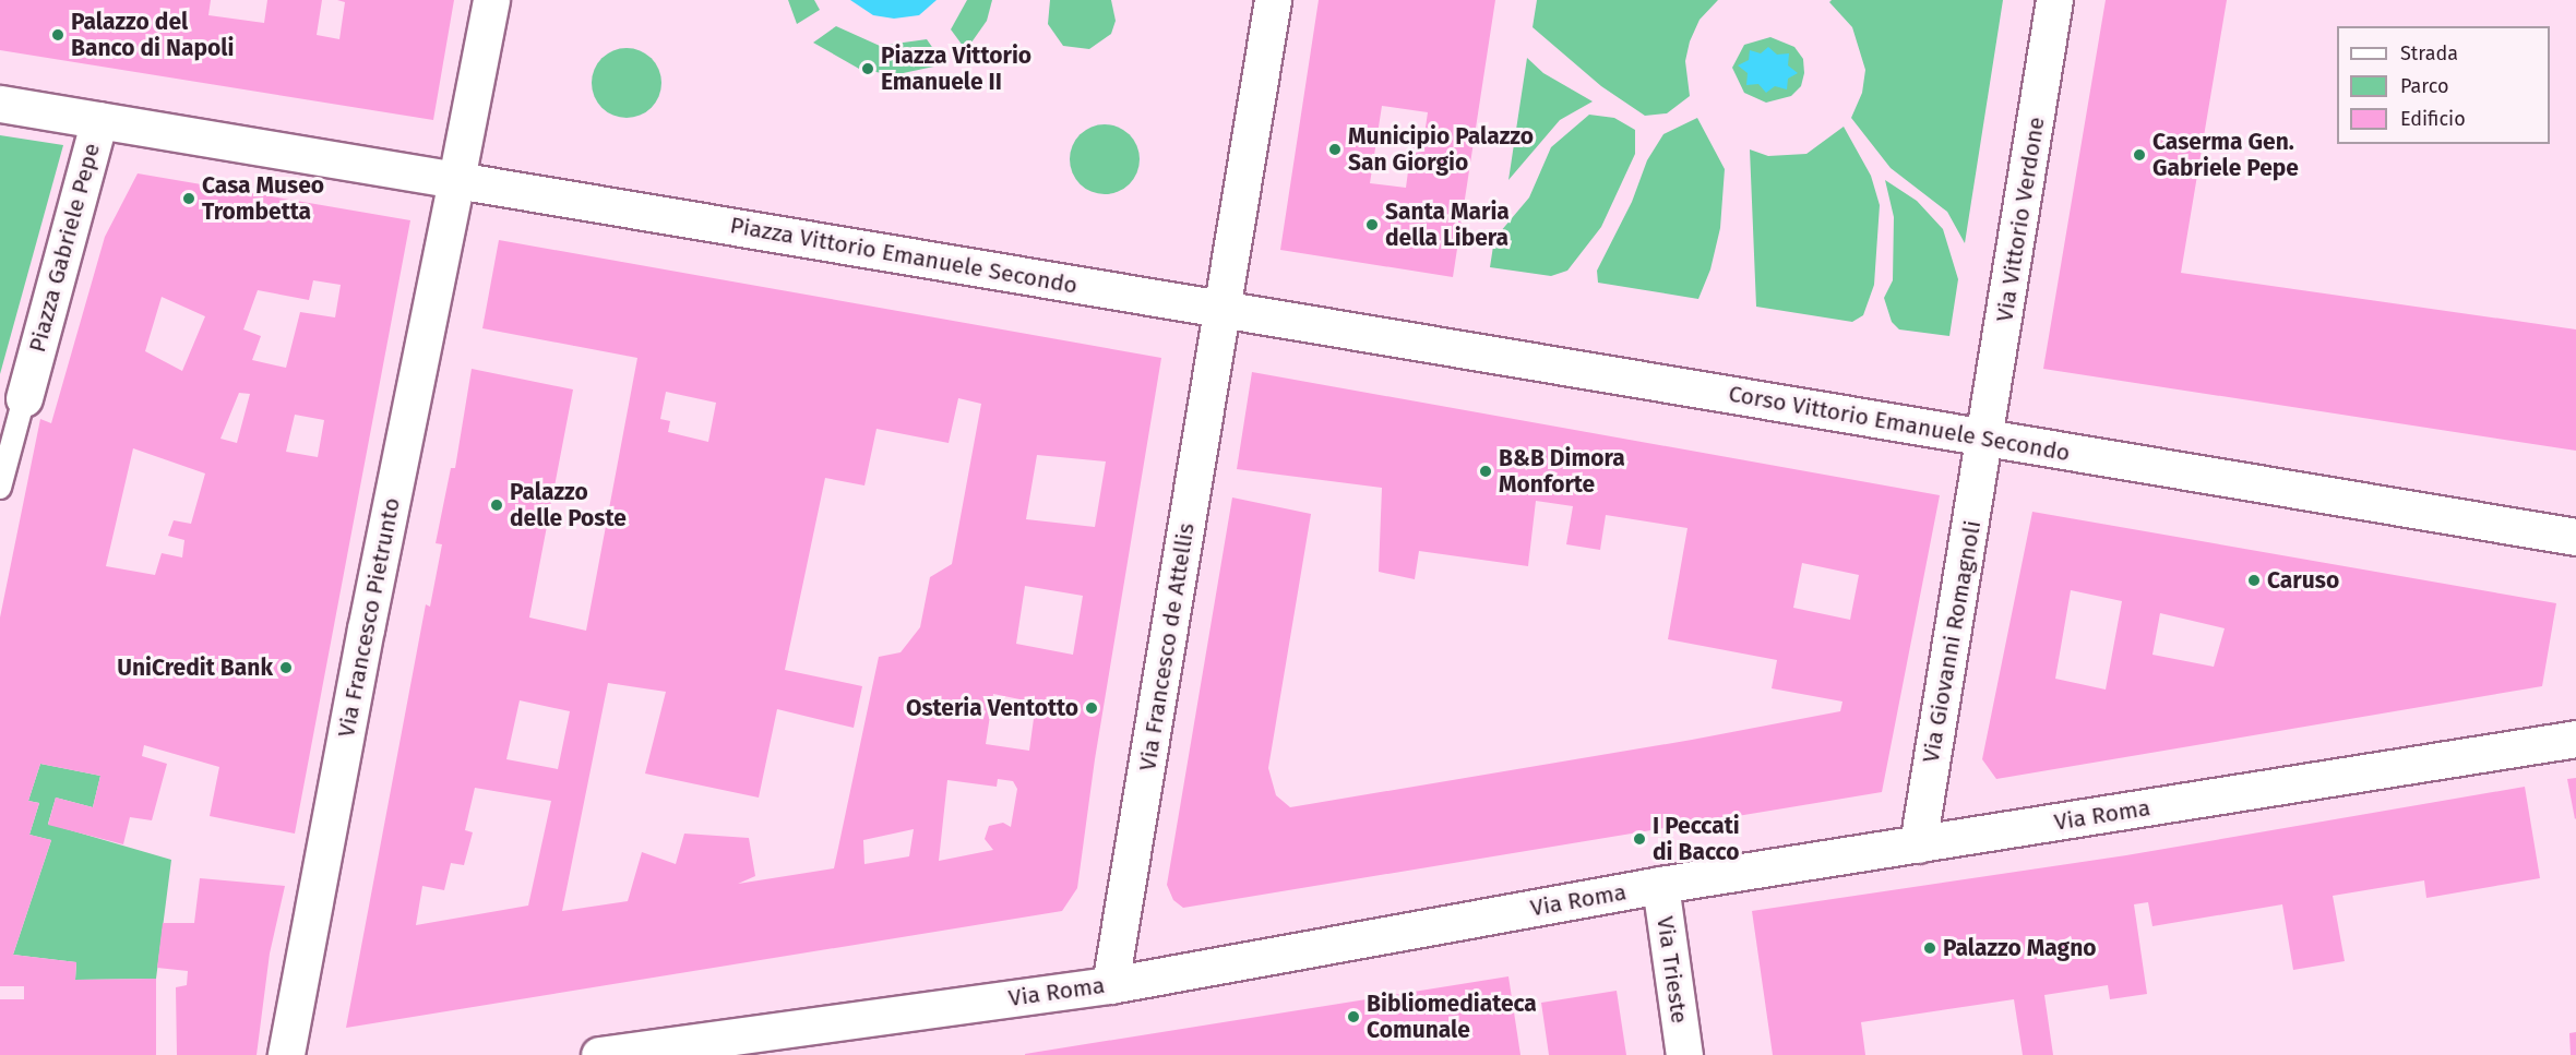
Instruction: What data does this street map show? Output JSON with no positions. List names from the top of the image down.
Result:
{
  "streets": {
    "street": [
      "Via Vittorio Verdone",
      "Piazza Gabriele Pepe",
      "Piazza Vittorio Emanuele Secondo",
      "Corso Vittorio Emanuele Secondo",
      "Via Francesco Pietrunto",
      "Via Giovanni Romagnoli",
      "Via Francesco de Attellis",
      "Via Roma",
      "Via Trieste"
    ]
  },
  "crossings": [
    ["Via Vittorio Verdone", "Corso Vittorio Emanuele Secondo"],
    ["Via Vittorio Verdone", "Via Giovanni Romagnoli"],
    ["Piazza Vittorio Emanuele Secondo", "Corso Vittorio Emanuele Secondo"],
    ["Piazza Vittorio Emanuele Secondo", "Via Francesco Pietrunto"],
    ["Piazza Vittorio Emanuele Secondo", "Via Francesco de Attellis"],
    ["Corso Vittorio Emanuele Secondo", "Via Giovanni Romagnoli"],
    ["Corso Vittorio Emanuele Secondo", "Via Francesco de Attellis"],
    ["Via Giovanni Romagnoli", "Via Roma"],
    ["Via Francesco de Attellis", "Via Roma"],
    ["Via Roma", "Via Trieste"]
  ],
  "places": [
    "Palazzo del Banco di Napoli",
    "Piazza Vittorio Emanuele II",
    "Municipio Palazzo San Giorgio",
    "Caserma Gen. Gabriele Pepe",
    "Casa Museo Trombetta",
    "Santa Maria della Libera",
    "B&B Dimora Monforte",
    "Palazzo delle Poste",
    "Caruso",
    "UniCredit Bank",
    "Osteria Ventotto",
    "I Peccati di Bacco",
    "Palazzo Magno",
    "Bibliomediateca Comunale"
  ],
  "legend": ["Strada", "Parco", "Edificio"]
}
